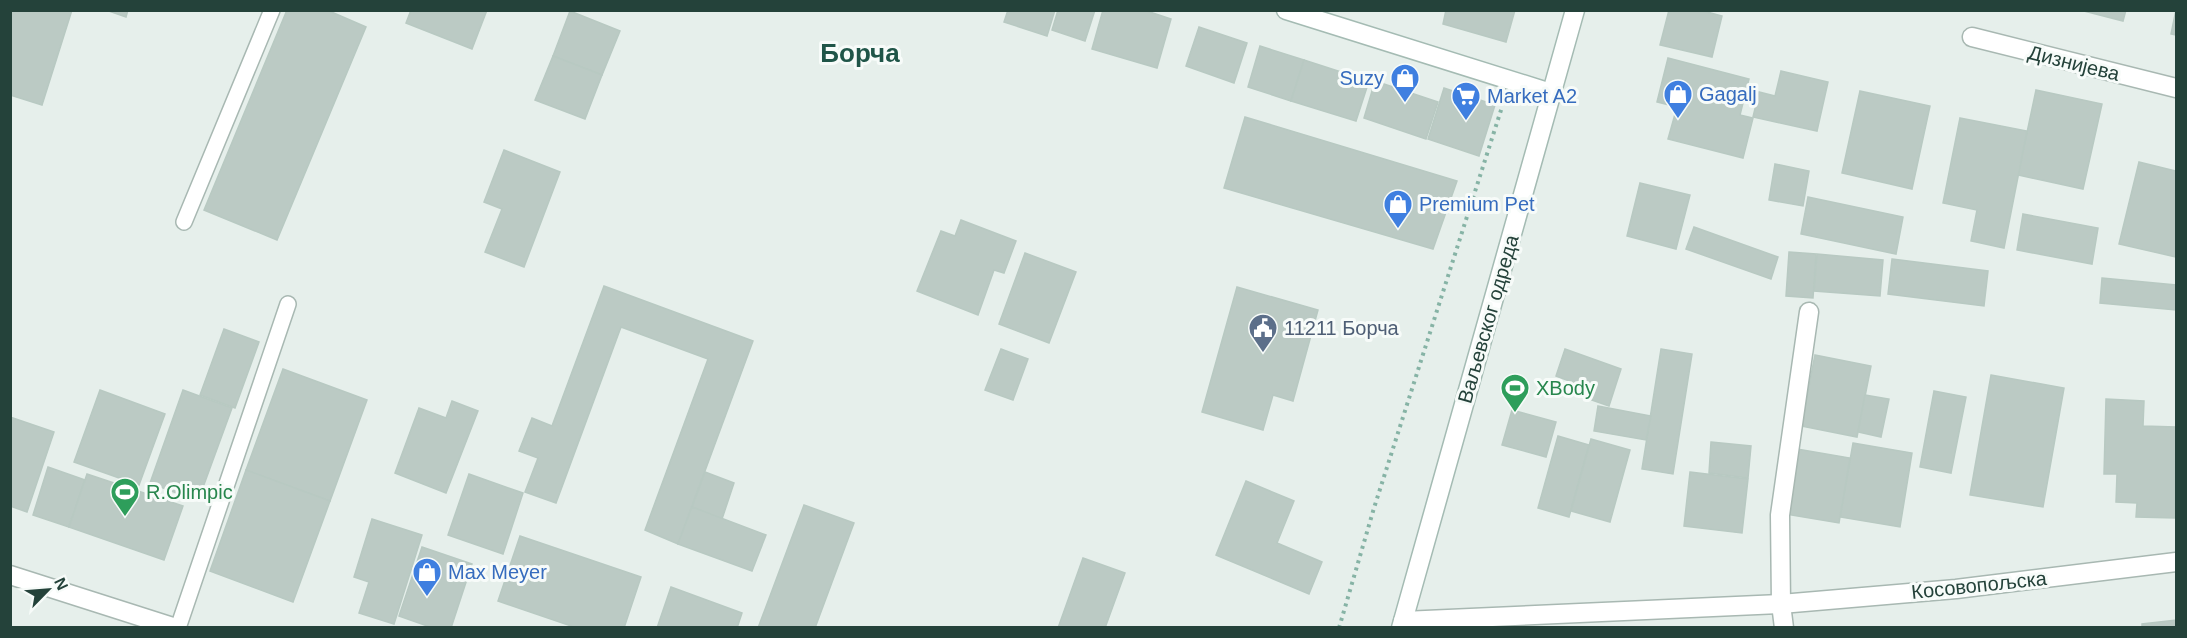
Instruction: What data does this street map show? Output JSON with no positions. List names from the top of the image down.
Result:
{
  "streets": {
    "street": ["Дизнијева", "Ваљевског одреда", "Косовопољска"]
  },
  "crossings": [
    ["Ваљевског одреда", "Косовопољска"]
  ],
  "districts": ["Борча"],
  "places": {
    "shop": [
      "Suzy",
      "Gagalj",
      "Premium Pet",
      "Max Meyer"
    ],
    "supermarket": ["Market A2"],
    "public building": ["11211 Борча"],
    "sports": ["XBody", "R.Olimpic"]
  },
  "north": "top right"
}
